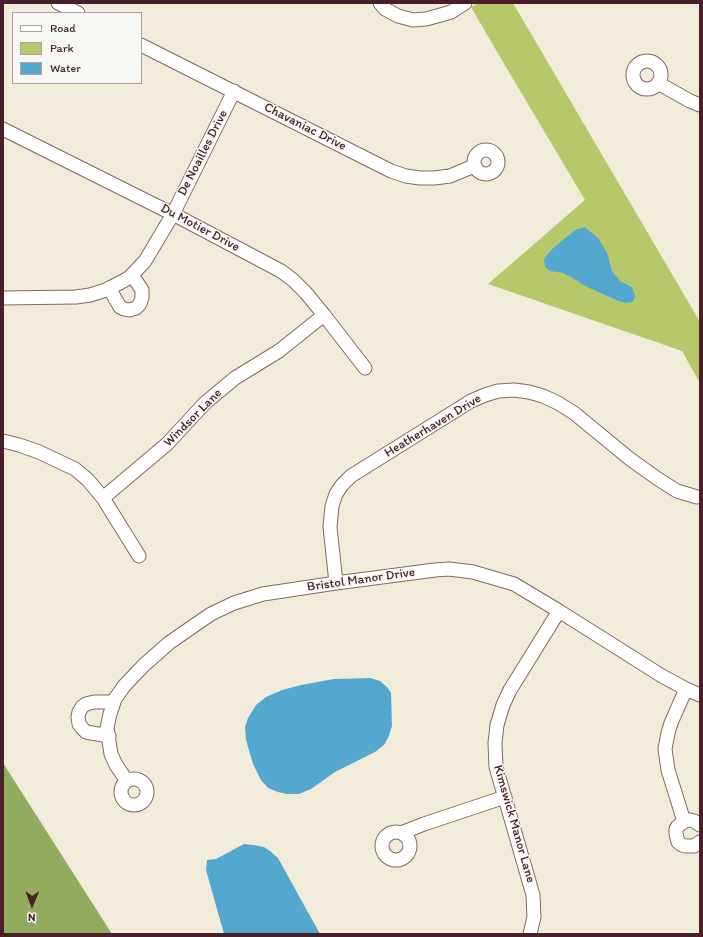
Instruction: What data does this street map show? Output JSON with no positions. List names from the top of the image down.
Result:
{
  "streets": {
    "street": [
      "Chavaniac Drive",
      "De Noailles Drive",
      "Du Motier Drive",
      "Windsor Lane",
      "Heatherhaven Drive",
      "Bristol Manor Drive",
      "Kimswick Manor Lane"
    ]
  },
  "crossings": [
    ["Chavaniac Drive", "De Noailles Drive"],
    ["De Noailles Drive", "Du Motier Drive"],
    ["Du Motier Drive", "Windsor Lane"],
    ["Heatherhaven Drive", "Bristol Manor Drive"],
    ["Bristol Manor Drive", "Kimswick Manor Lane"]
  ],
  "legend": ["Road", "Park", "Water"],
  "north": "bottom"
}
